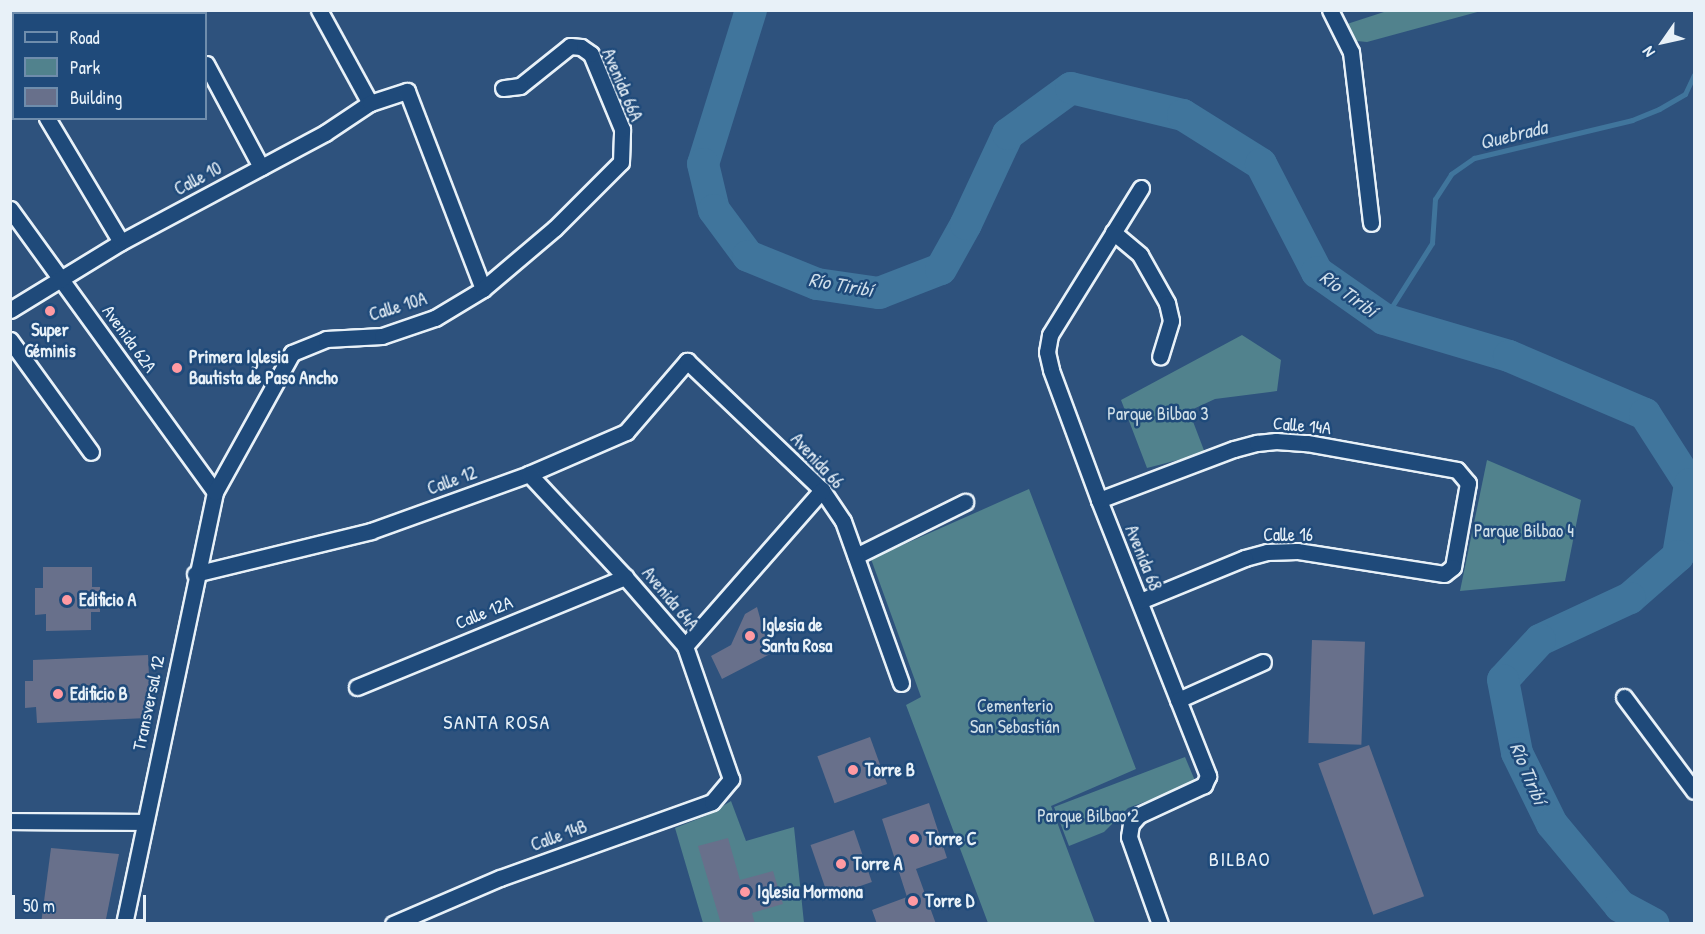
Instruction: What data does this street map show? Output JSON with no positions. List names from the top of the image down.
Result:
{
  "streets": {
    "street": [
      "Avenida 66A",
      "Calle 10",
      "Calle 10A",
      "Avenida 62A",
      "Calle 14A",
      "Avenida 66",
      "Calle 12",
      "Calle 16",
      "Avenida 68",
      "Avenida 64A",
      "Calle 12A",
      "Transversal 12",
      "Calle 14B"
    ]
  },
  "crossings": [
    ["Avenida 66A", "Calle 10A"],
    ["Calle 10", "Calle 10A"],
    ["Calle 10", "Avenida 62A"],
    ["Calle 10A", "Avenida 62A"],
    ["Calle 10A", "Transversal 12"],
    ["Avenida 62A", "Transversal 12"],
    ["Calle 14A", "Calle 16"],
    ["Calle 14A", "Avenida 68"],
    ["Avenida 66", "Calle 12"],
    ["Calle 12", "Avenida 64A"],
    ["Calle 12", "Transversal 12"],
    ["Calle 16", "Avenida 68"],
    ["Avenida 64A", "Calle 12A"],
    ["Avenida 64A", "Calle 14B"]
  ],
  "districts": ["SANTA ROSA", "BILBAO"],
  "water": ["Quebrada", "Río Tiribí"],
  "parks": [
    "Parque Bilbao 3",
    "Parque Bilbao 4",
    "Cementerio San Sebastián",
    "Parque Bilbao 2"
  ],
  "places": [
    "Super Géminis",
    "Primera Iglesia Bautista de Paso Ancho",
    "Edificio A",
    "Iglesia de Santa Rosa",
    "Edificio B",
    "Torre B",
    "Torre C",
    "Torre A",
    "Iglesia Mormona",
    "Torre D"
  ],
  "legend": ["Road", "Park", "Building"],
  "scale_bar": "50 m",
  "north": "bottom left"
}
